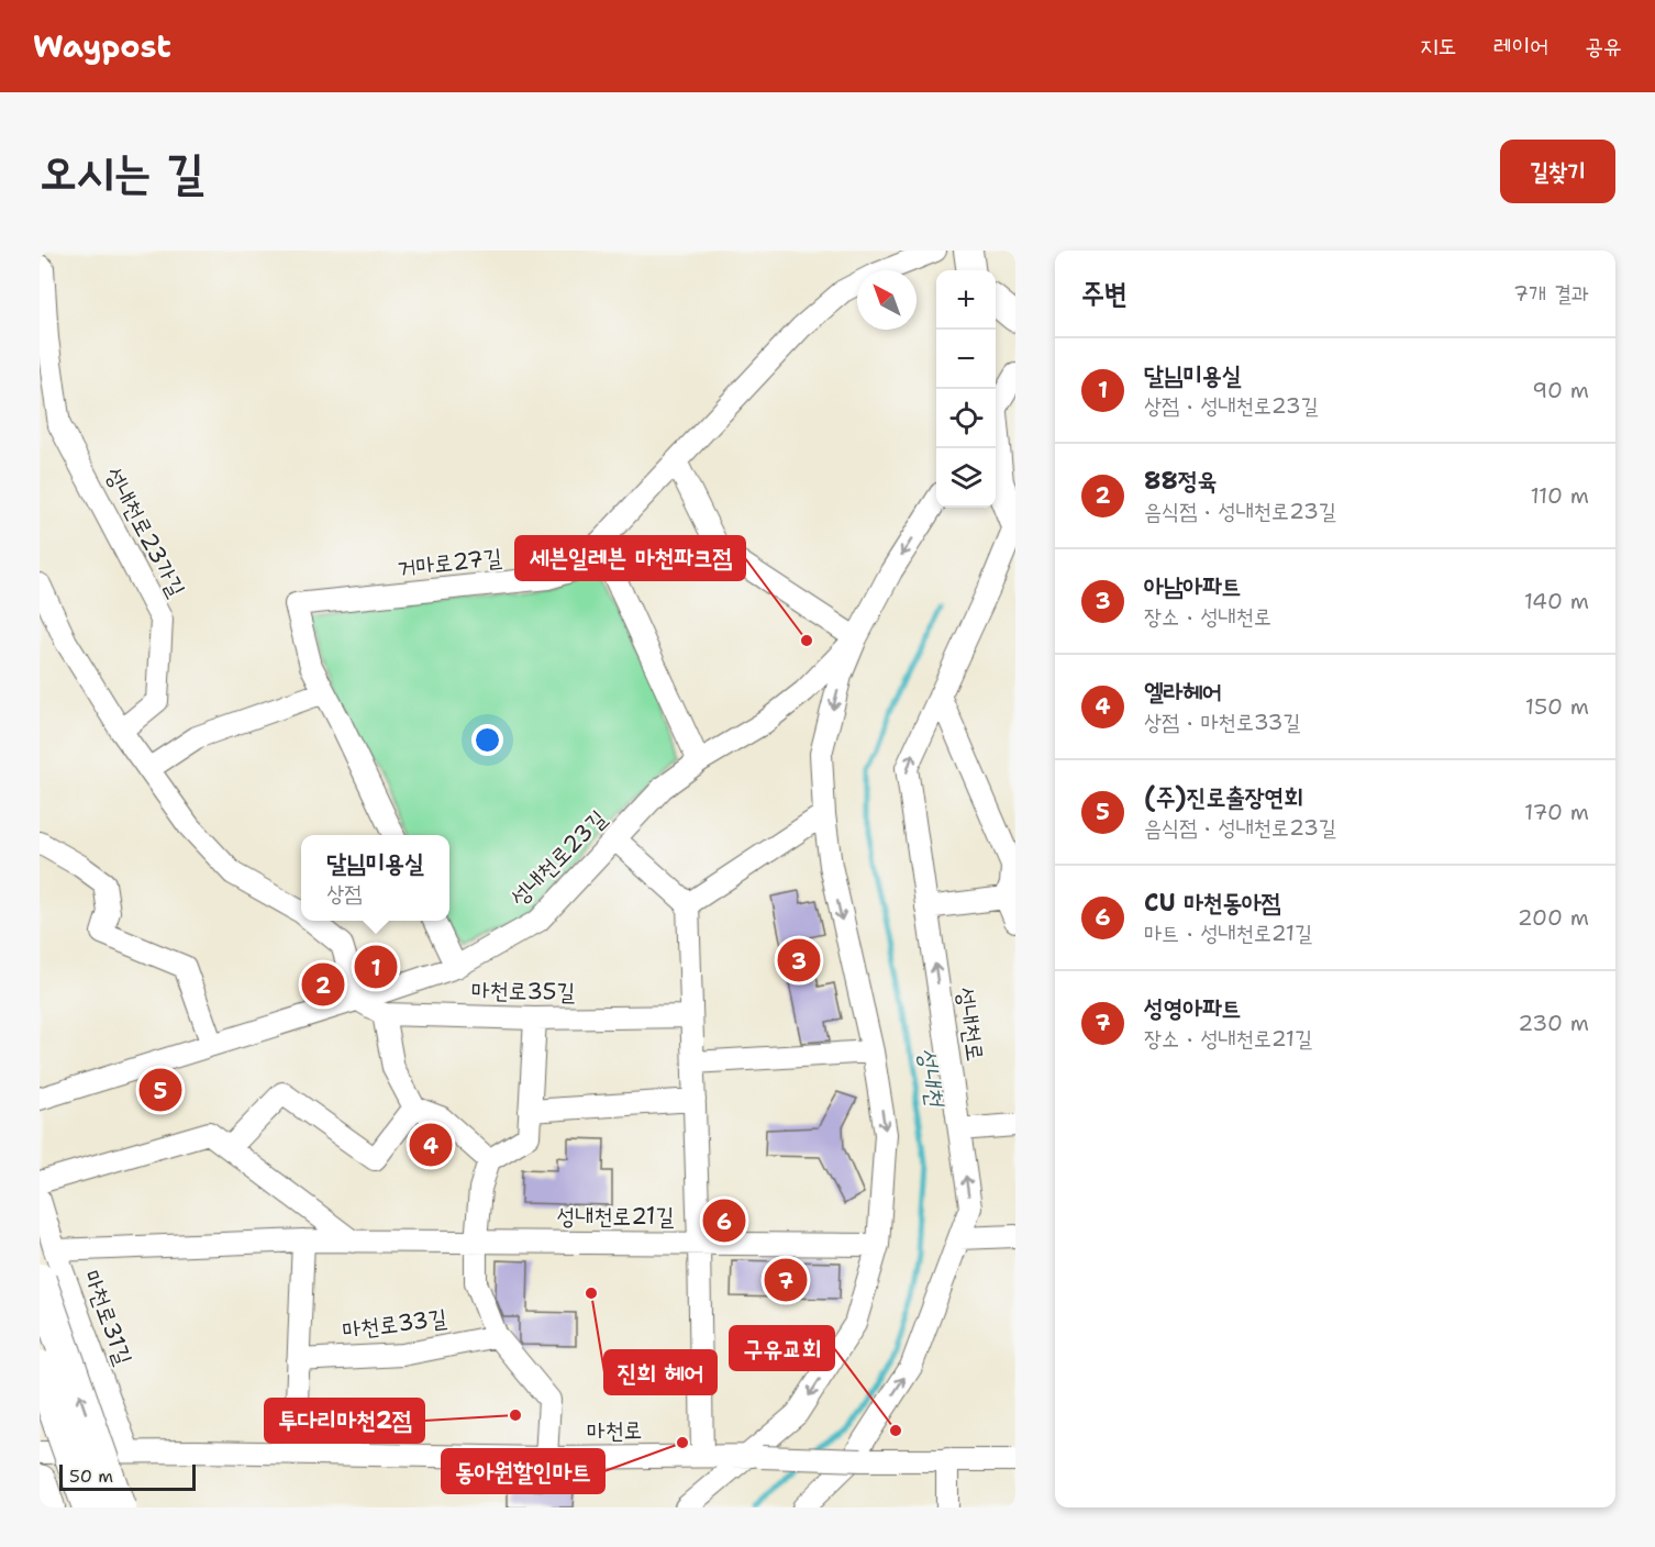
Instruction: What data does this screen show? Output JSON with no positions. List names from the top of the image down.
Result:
{
  "streets": {
    "street": [
      "성내천로23가길",
      "거마로27길",
      "성내천로23길",
      "마천로35길",
      "성내천로",
      "성내천로21길",
      "마천로31길",
      "마천로33길",
      "마천로"
    ]
  },
  "crossings": [
    ["성내천로23길", "마천로35길"],
    ["성내천로21길", "마천로31길"],
    ["마천로31길", "마천로"]
  ],
  "water": ["성내천"],
  "places": [
    "세븐일레븐 마천파크점",
    "진희 헤어",
    "투다리마천2점",
    "구유교회",
    "동아원할인마트"
  ],
  "scale_bar": "50 m",
  "north": "top left",
  "page": {
    "header": "Waypost",
    "nav": ["지도", "레이어", "공유"],
    "buttons": "길찾기",
    "title": "오시는 길",
    "heading": ["주변", "7개 결과"],
    "map_buttons": ["+", "−"],
    "list": [
      {
        "mark": "1",
        "name": "달님미용실",
        "note": "상점 · 성내천로23길",
        "value": "90 m"
      },
      {
        "mark": "2",
        "name": "88정육",
        "note": "음식점 · 성내천로23길",
        "value": "110 m"
      },
      {
        "mark": "3",
        "name": "아남아파트",
        "note": "장소 · 성내천로",
        "value": "140 m"
      },
      {
        "mark": "4",
        "name": "엘라헤어",
        "note": "상점 · 마천로33길",
        "value": "150 m"
      },
      {
        "mark": "5",
        "name": "(주)진로출장연회",
        "note": "음식점 · 성내천로23길",
        "value": "170 m"
      },
      {
        "mark": "6",
        "name": "CU 마천동아점",
        "note": "마트 · 성내천로21길",
        "value": "200 m"
      },
      {
        "mark": "7",
        "name": "성영아파트",
        "note": "장소 · 성내천로21길",
        "value": "230 m"
      }
    ],
    "popup": ["달님미용실", "상점"],
    "pins": [
      "3",
      "1",
      "2",
      "5",
      "4",
      "6",
      "7"
    ],
    "scale": "50 m"
  }
}
